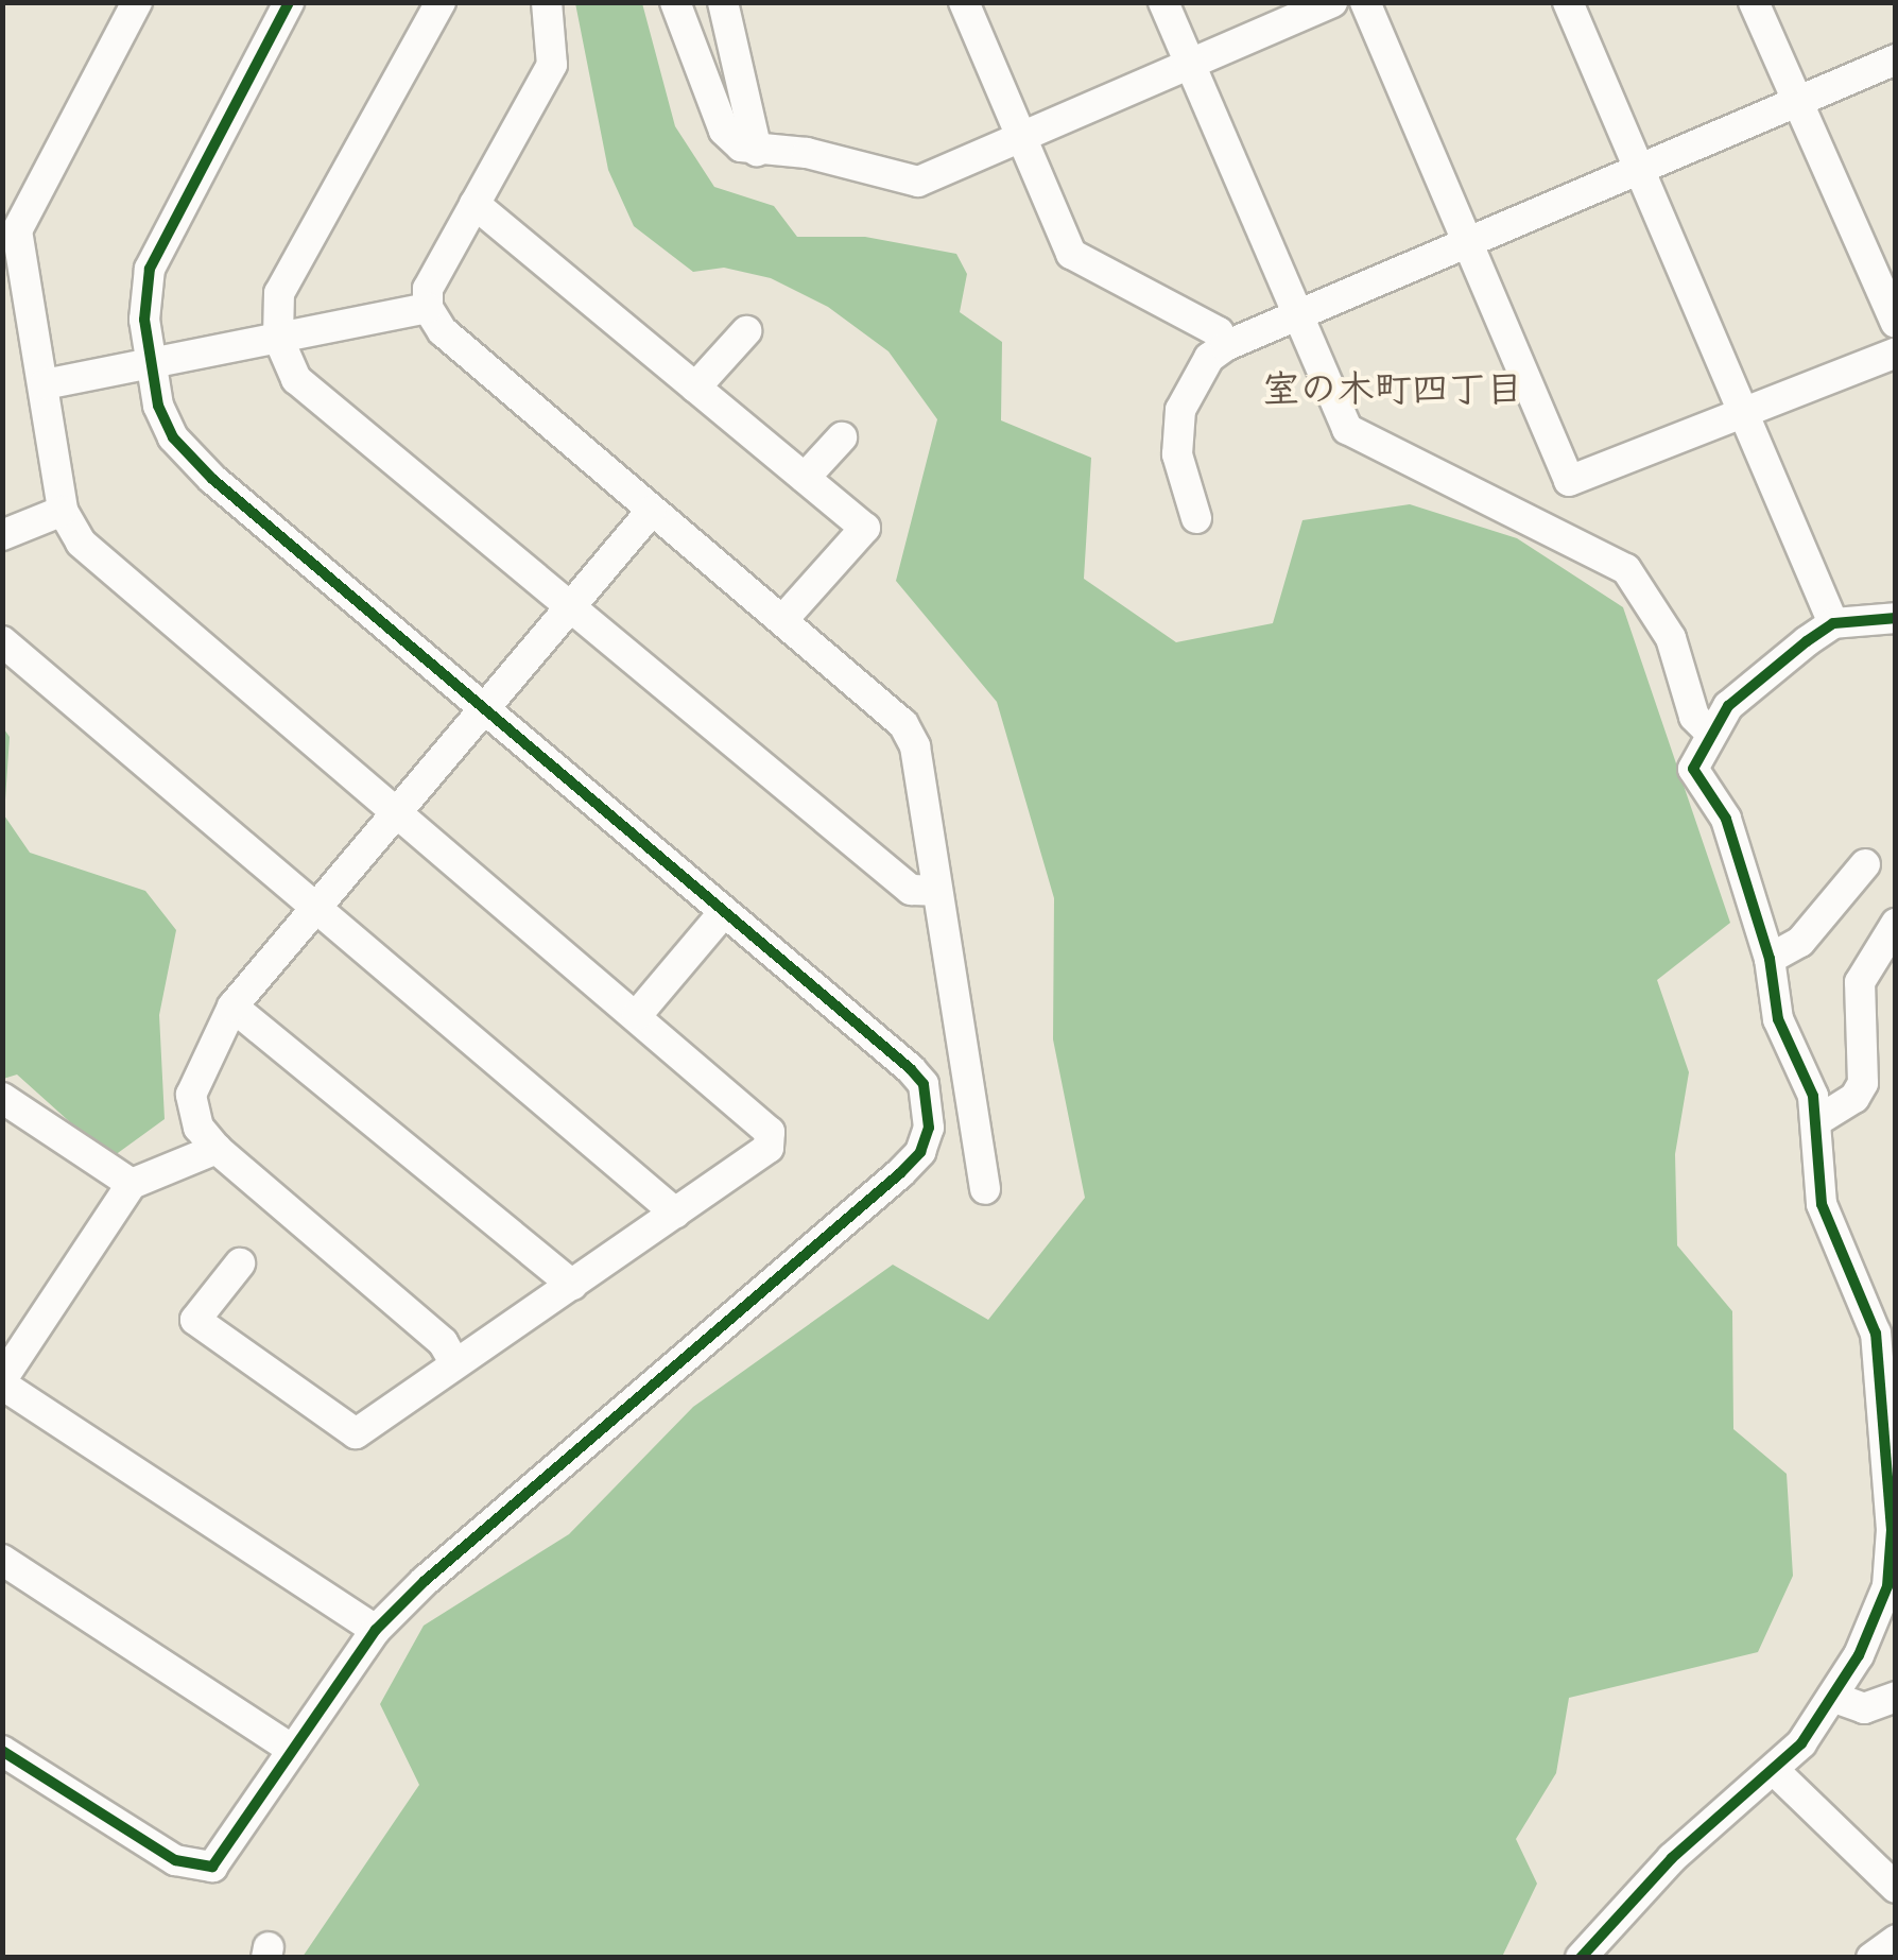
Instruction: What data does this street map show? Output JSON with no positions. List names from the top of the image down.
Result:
{
  "districts": ["室の木町四丁目"]
}
